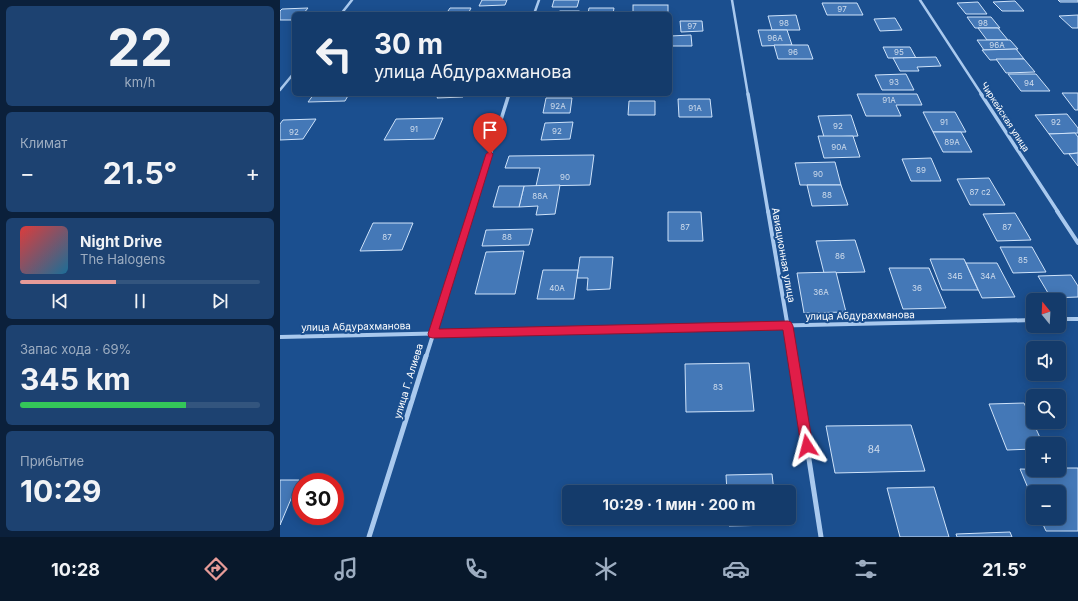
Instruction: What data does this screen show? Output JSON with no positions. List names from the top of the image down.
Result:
{
  "streets": {
    "street": [
      "Чиркейская улица",
      "Авиационная улица",
      "улица Абдурахманова",
      "улица Г. Алиева"
    ]
  },
  "crossings": [
    ["Авиационная улица", "улица Абдурахманова"],
    ["улица Абдурахманова", "улица Г. Алиева"]
  ],
  "house_numbers": [
    "97",
    "98",
    "98",
    "97",
    "96А",
    "96А",
    "96",
    "95",
    "93",
    "94",
    "91А",
    "92А",
    "91А",
    "91",
    "92",
    "92",
    "91",
    "92",
    "92",
    "89А",
    "90А",
    "89",
    "90",
    "90",
    "87 с2",
    "88",
    "88А",
    "87",
    "87",
    "87",
    "88",
    "86",
    "85",
    "34Б",
    "34А",
    "40А",
    "36",
    "36А",
    "83",
    "84"
  ],
  "north": "top",
  "page": {
    "tile": [
      ["22", "km/h"],
      "Климат",
      ["Запас хода · 69%", "345 km"],
      ["Прибытие", "10:29"]
    ],
    "turn": ["30 m", "улица Абдурахманова"],
    "heat": ["−", "21.5°", "+"],
    "song": ["Night Drive", "The Halogens"],
    "map_buttons": ["+", "−"],
    "limit": "30",
    "trip": "10:29 · 1 мин · 200 m",
    "tabs": ["10:28", "21.5°"]
  }
}
